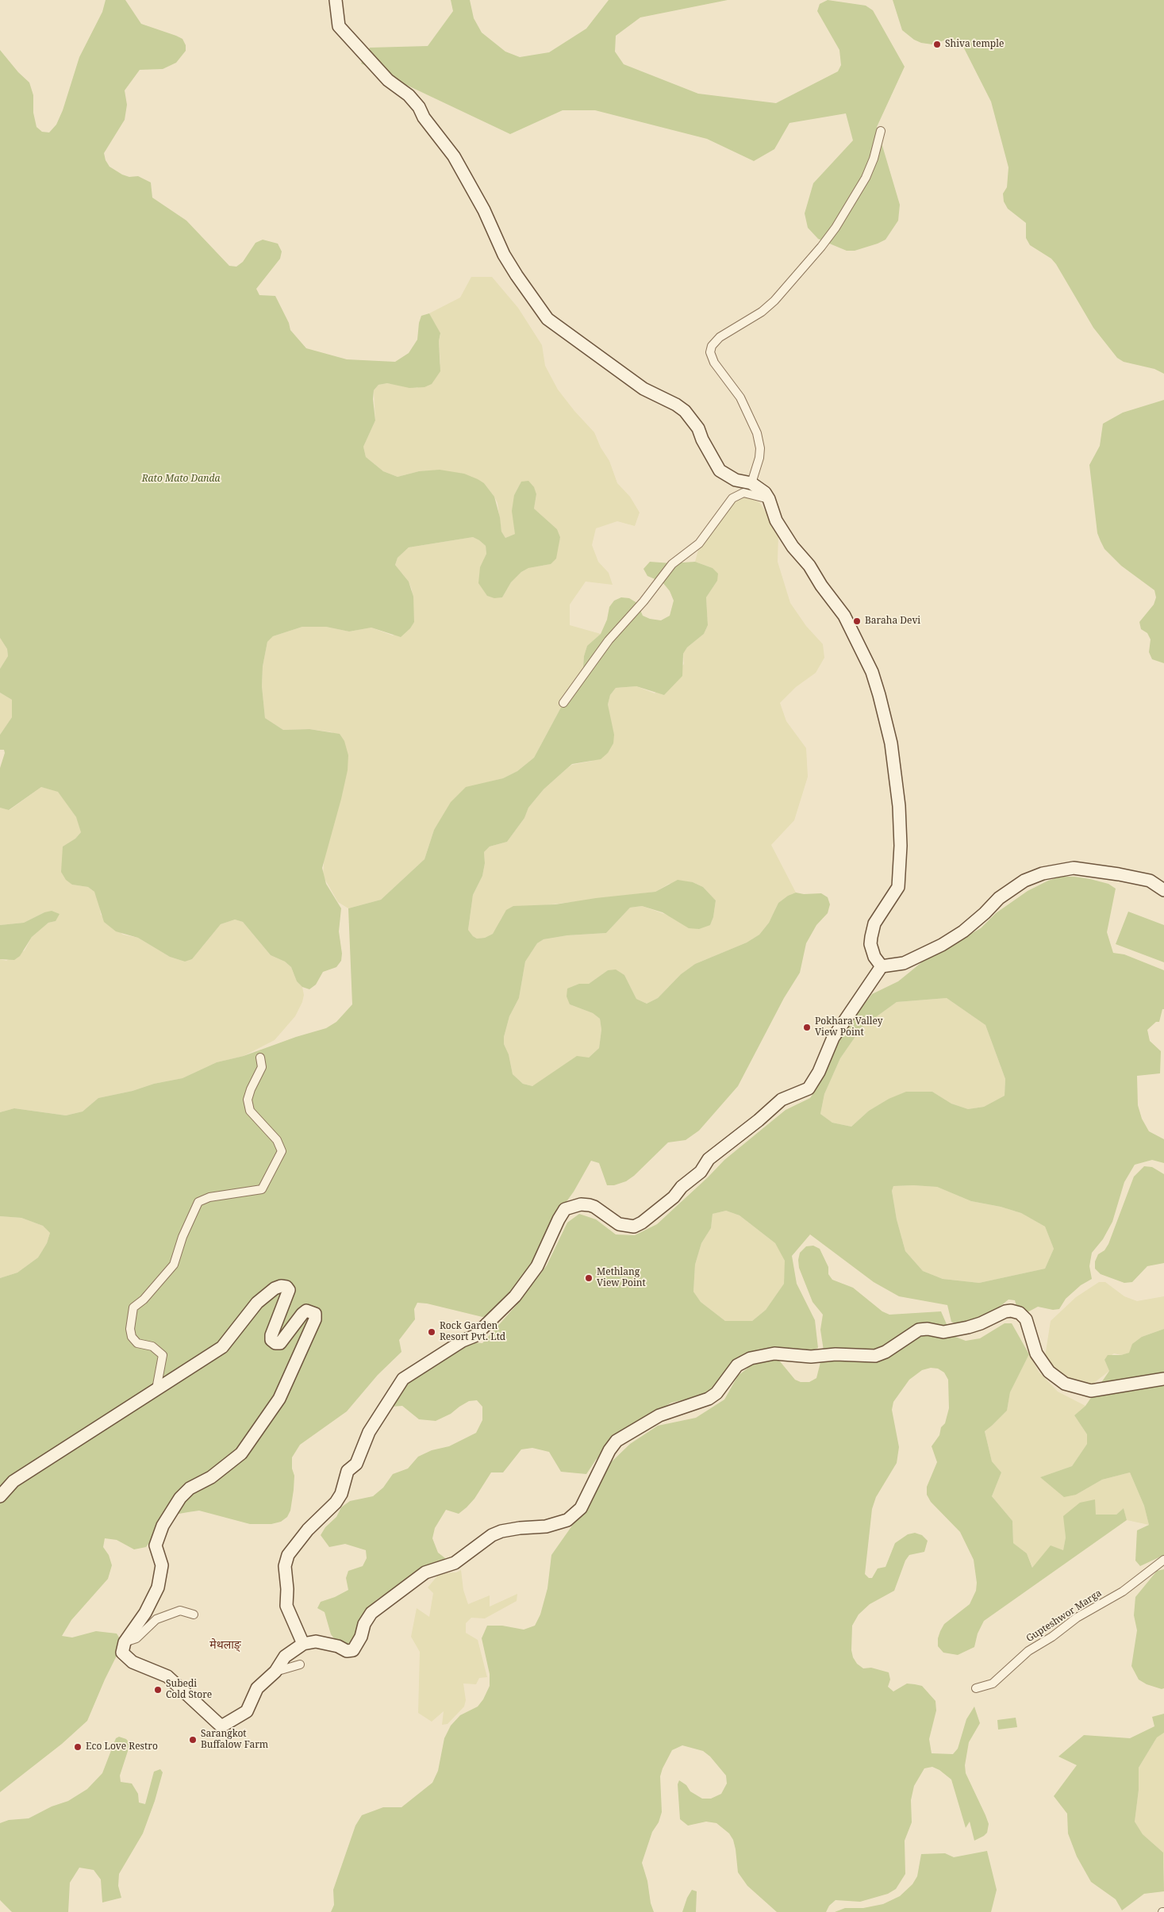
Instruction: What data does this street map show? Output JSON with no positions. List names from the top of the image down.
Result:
{
  "streets": {
    "street": ["Gupteshwor Marga"]
  },
  "districts": ["मेथलाङ्"],
  "parks": ["Rato Mato Danda"],
  "places": [
    "Shiva temple",
    "Baraha Devi",
    "Pokhara Valley View Point",
    "Methlang View Point",
    "Rock Garden Resort Pvt. Ltd",
    "Subedi Cold Store",
    "Sarangkot Buffalow Farm",
    "Eco Love Restro"
  ]
}
